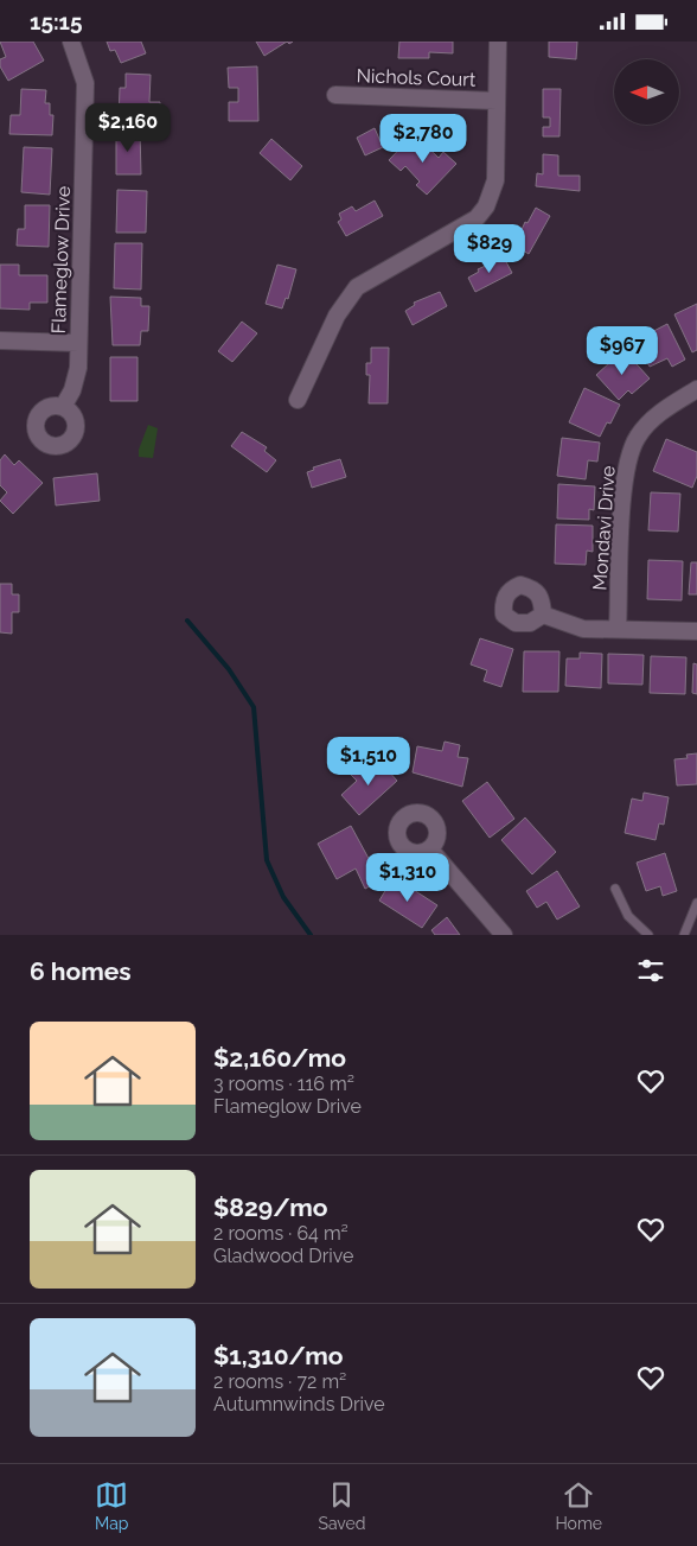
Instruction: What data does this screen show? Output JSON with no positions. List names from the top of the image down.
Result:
{
  "streets": {
    "street": ["Nichols Court", "Flameglow Drive", "Mondavi Drive"]
  },
  "north": "left",
  "page": {
    "status": "15:15",
    "price": [
      "$2,160",
      "$2,780",
      "$829",
      "$967",
      "$1,510",
      "$1,310"
    ],
    "heading": "6 homes",
    "list": [
      {
        "name": "$2,160/mo",
        "note": "3 rooms · 116 m² · Flameglow Drive"
      },
      {
        "name": "$829/mo",
        "note": "2 rooms · 64 m² · Gladwood Drive"
      },
      {
        "name": "$1,310/mo",
        "note": "2 rooms · 72 m² · Autumnwinds Drive"
      }
    ],
    "tabs": ["Map", "Saved", "Home"]
  }
}
